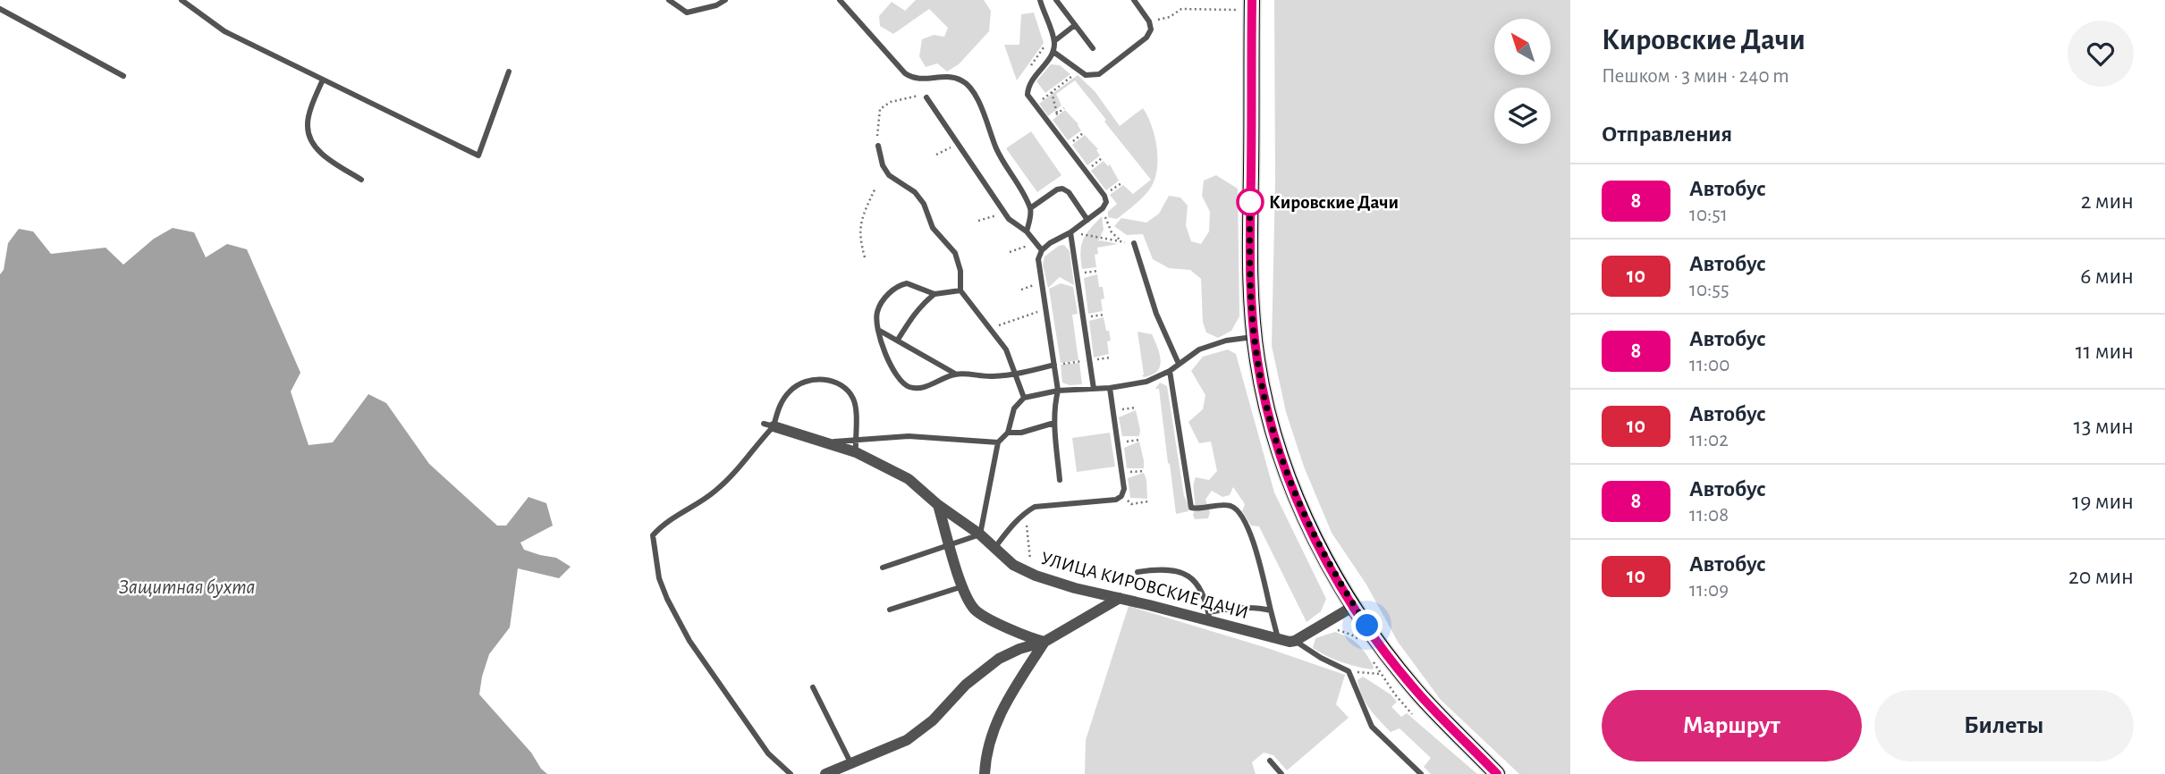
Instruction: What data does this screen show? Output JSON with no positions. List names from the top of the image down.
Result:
{
  "streets": {
    "street": ["УЛИЦА КИРОВСКИЕ ДАЧИ"]
  },
  "water": ["Защитная бухта"],
  "places": ["Кировские Дачи"],
  "lines": ["bus line 8"],
  "north": "top left",
  "page": {
    "heading": [
      ["Кировские Дачи", "Пешком · 3 мин · 240 m"],
      "Отправления"
    ],
    "list": [
      {
        "mark": "8",
        "name": "Автобус",
        "note": "10:51",
        "value": "2 мин"
      },
      {
        "mark": "10",
        "name": "Автобус",
        "note": "10:55",
        "value": "6 мин"
      },
      {
        "mark": "8",
        "name": "Автобус",
        "note": "11:00",
        "value": "11 мин"
      },
      {
        "mark": "10",
        "name": "Автобус",
        "note": "11:02",
        "value": "13 мин"
      },
      {
        "mark": "8",
        "name": "Автобус",
        "note": "11:08",
        "value": "19 мин"
      },
      {
        "mark": "10",
        "name": "Автобус",
        "note": "11:09",
        "value": "20 мин"
      }
    ],
    "buttons": ["Маршрут", "Билеты"]
  }
}
